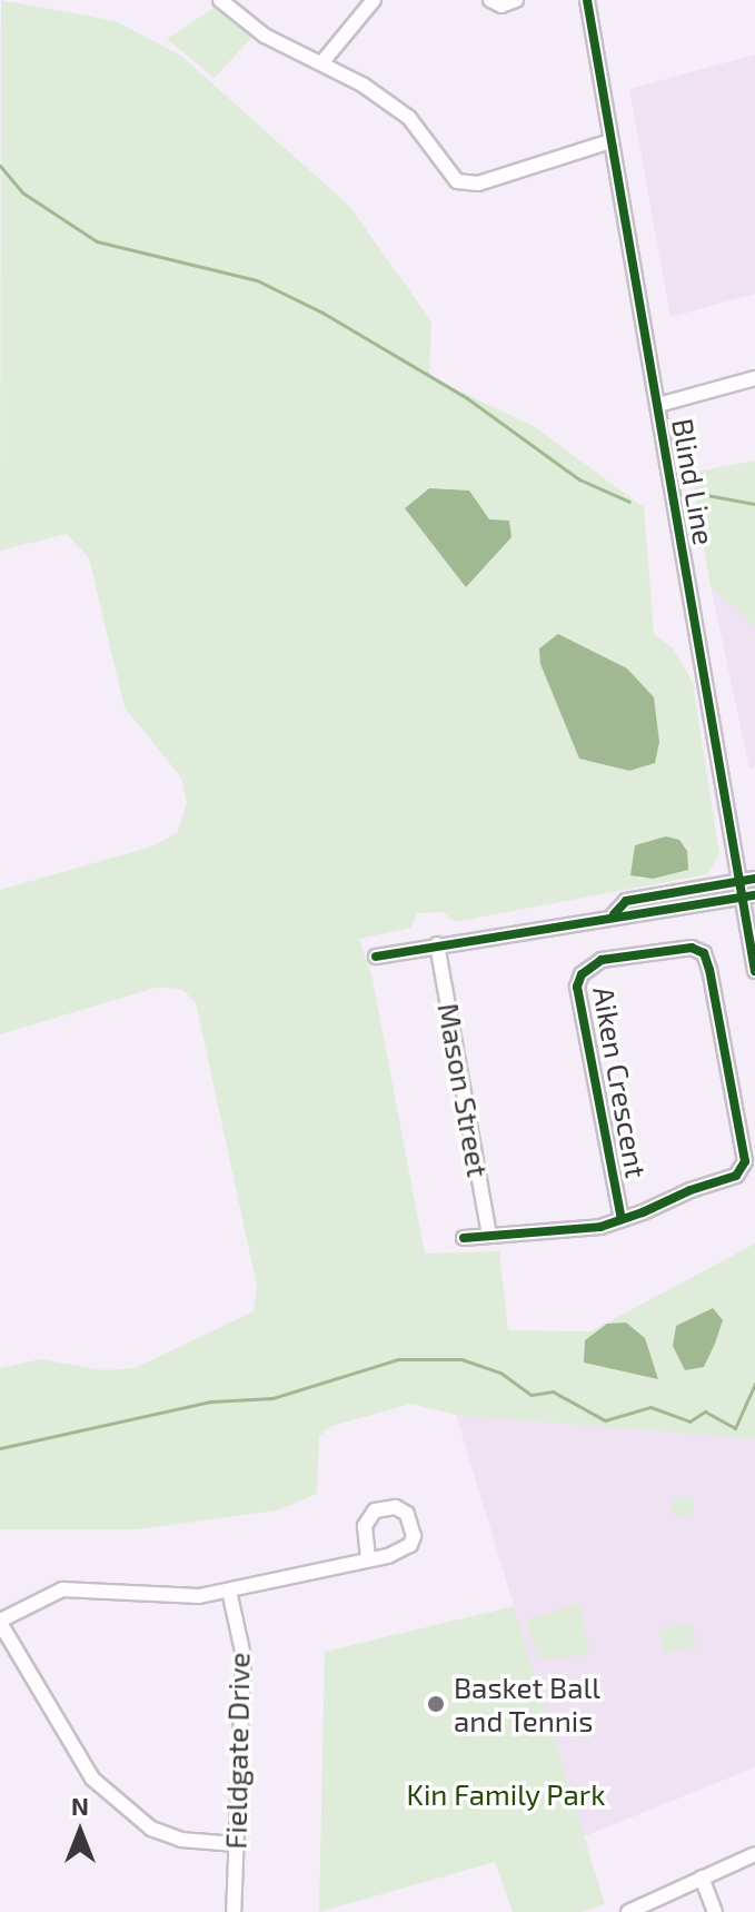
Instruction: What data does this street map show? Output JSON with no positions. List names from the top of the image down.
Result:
{
  "streets": {
    "street": [
      "Blind Line",
      "Aiken Crescent",
      "Mason Street",
      "Fieldgate Drive"
    ]
  },
  "parks": ["Kin Family Park"],
  "places": ["Basket Ball and Tennis"],
  "north": "top"
}
